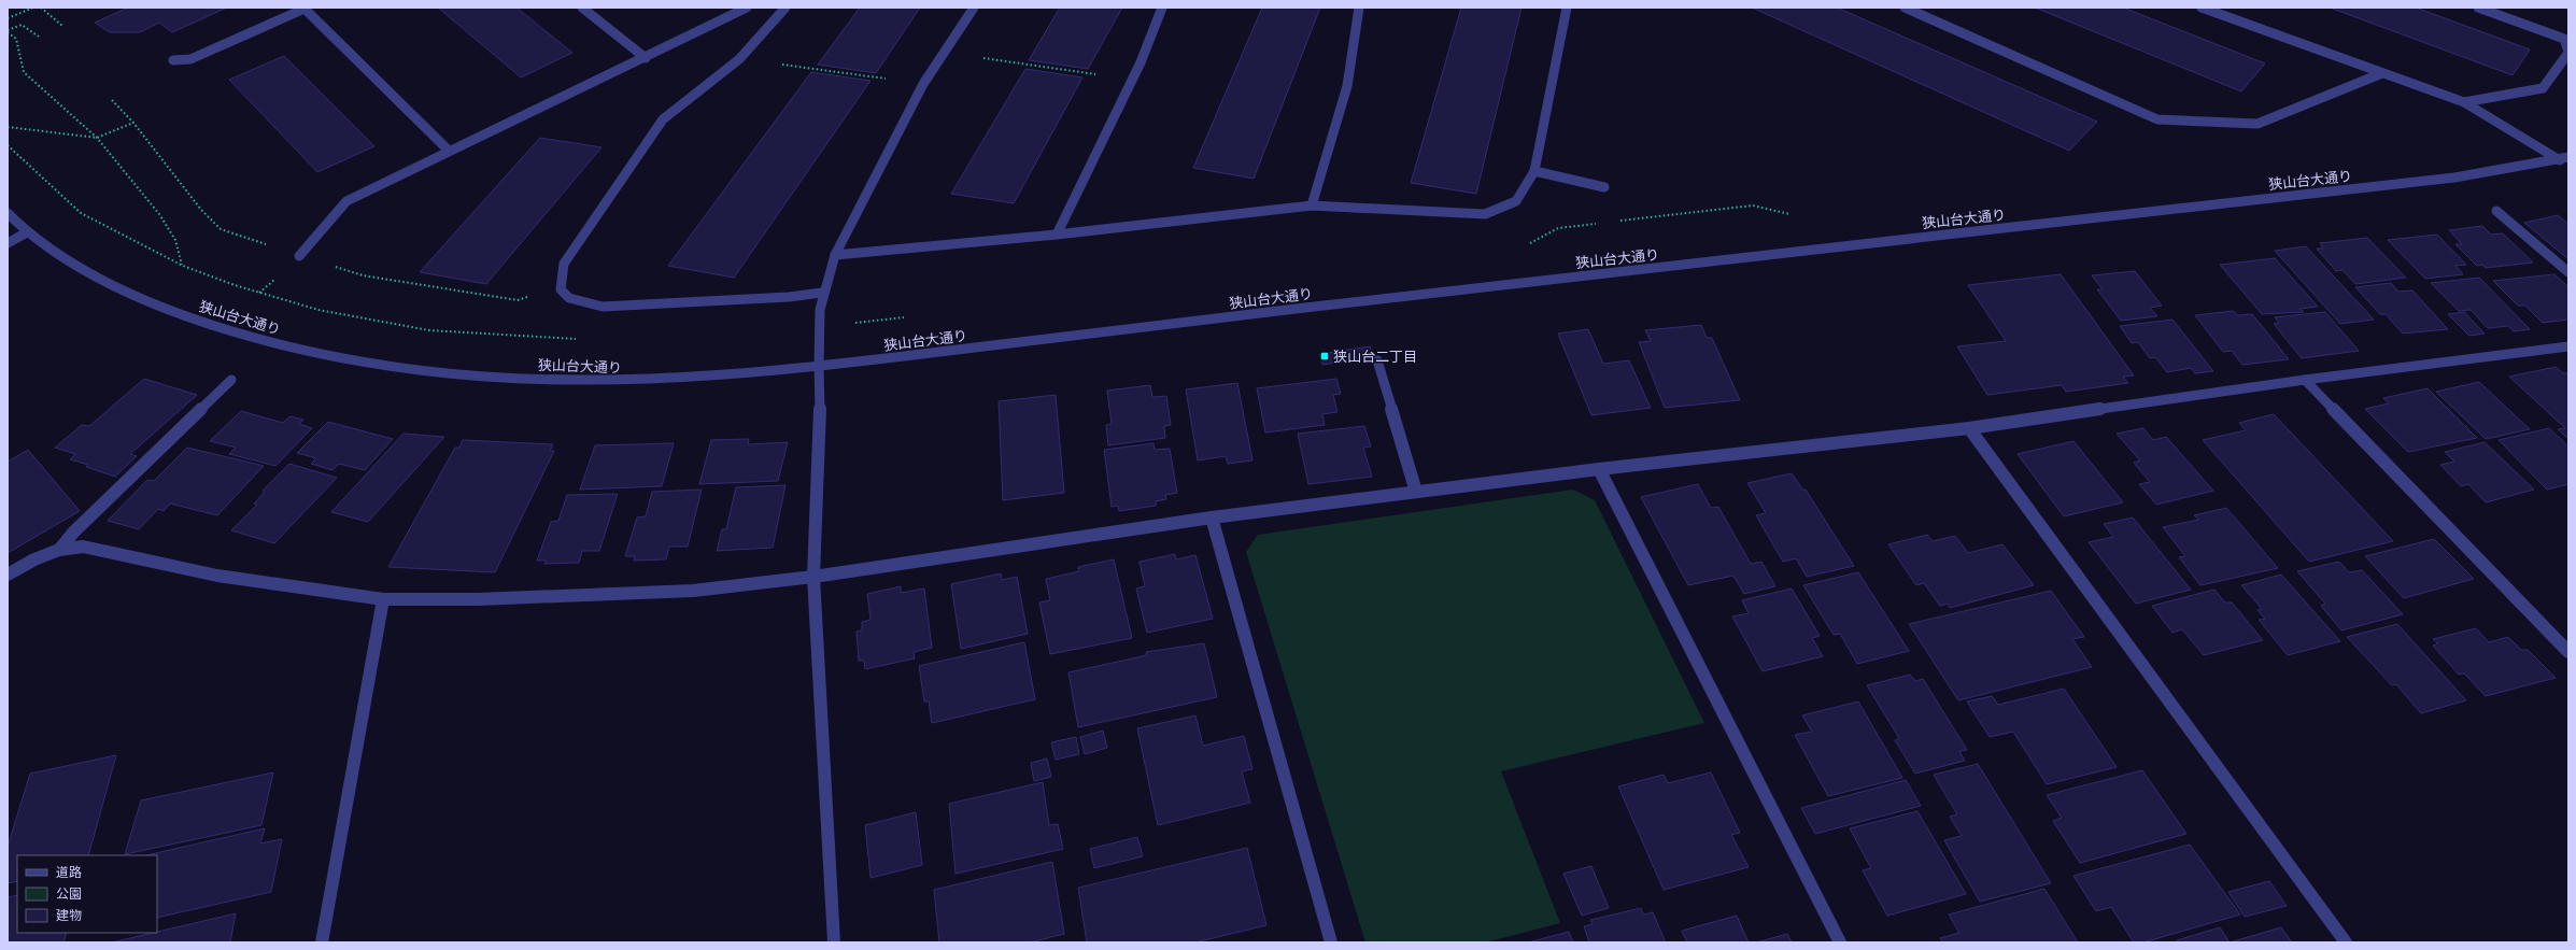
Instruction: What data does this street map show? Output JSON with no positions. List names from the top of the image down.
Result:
{
  "streets": {
    "street": ["狭山台大通り"]
  },
  "places": {
    "transit": ["狭山台二丁目"]
  },
  "legend": ["道路", "公園", "建物"]
}
